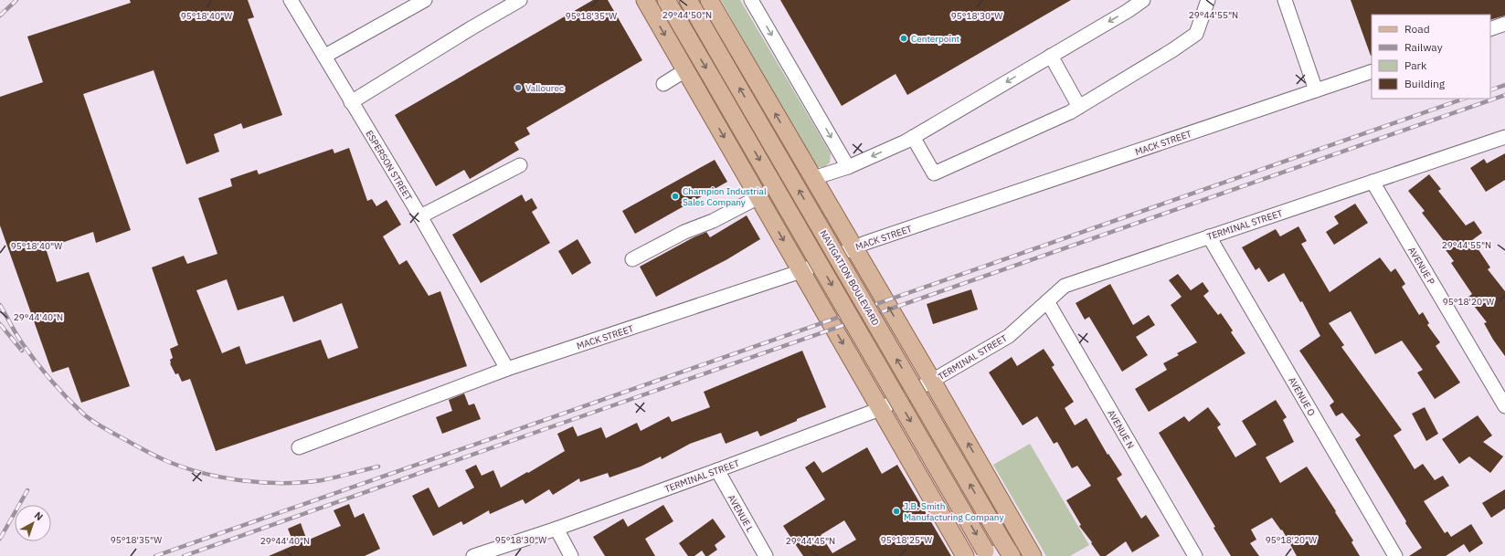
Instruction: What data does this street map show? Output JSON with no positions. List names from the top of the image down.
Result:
{
  "streets": {
    "main road": ["NAVIGATION BOULEVARD"],
    "street": [
      "MACK STREET",
      "ESPERSON STREET",
      "TERMINAL STREET",
      "AVENUE P",
      "AVENUE O",
      "AVENUE N",
      "AVENUE L"
    ]
  },
  "crossings": [
    ["MACK STREET", "ESPERSON STREET"],
    ["TERMINAL STREET", "AVENUE P"],
    ["TERMINAL STREET", "AVENUE O"],
    ["TERMINAL STREET", "AVENUE N"],
    ["TERMINAL STREET", "AVENUE L"]
  ],
  "places": [
    "Centerpoint",
    "Vallourec",
    "Champion Industrial Sales Company",
    "J.B. Smith Manufacturing Company"
  ],
  "legend": [
    "Road",
    "Railway",
    "Park",
    "Building"
  ],
  "north": "top right",
  "coordinates": [
    "29°44'55\"N",
    "29°44'50\"N",
    "95°18'40\"W",
    "95°18'35\"W",
    "95°18'30\"W",
    "95°18'20\"W",
    "29°44'40\"N",
    "95°18'25\"W",
    "29°44'45\"N"
  ]
}
